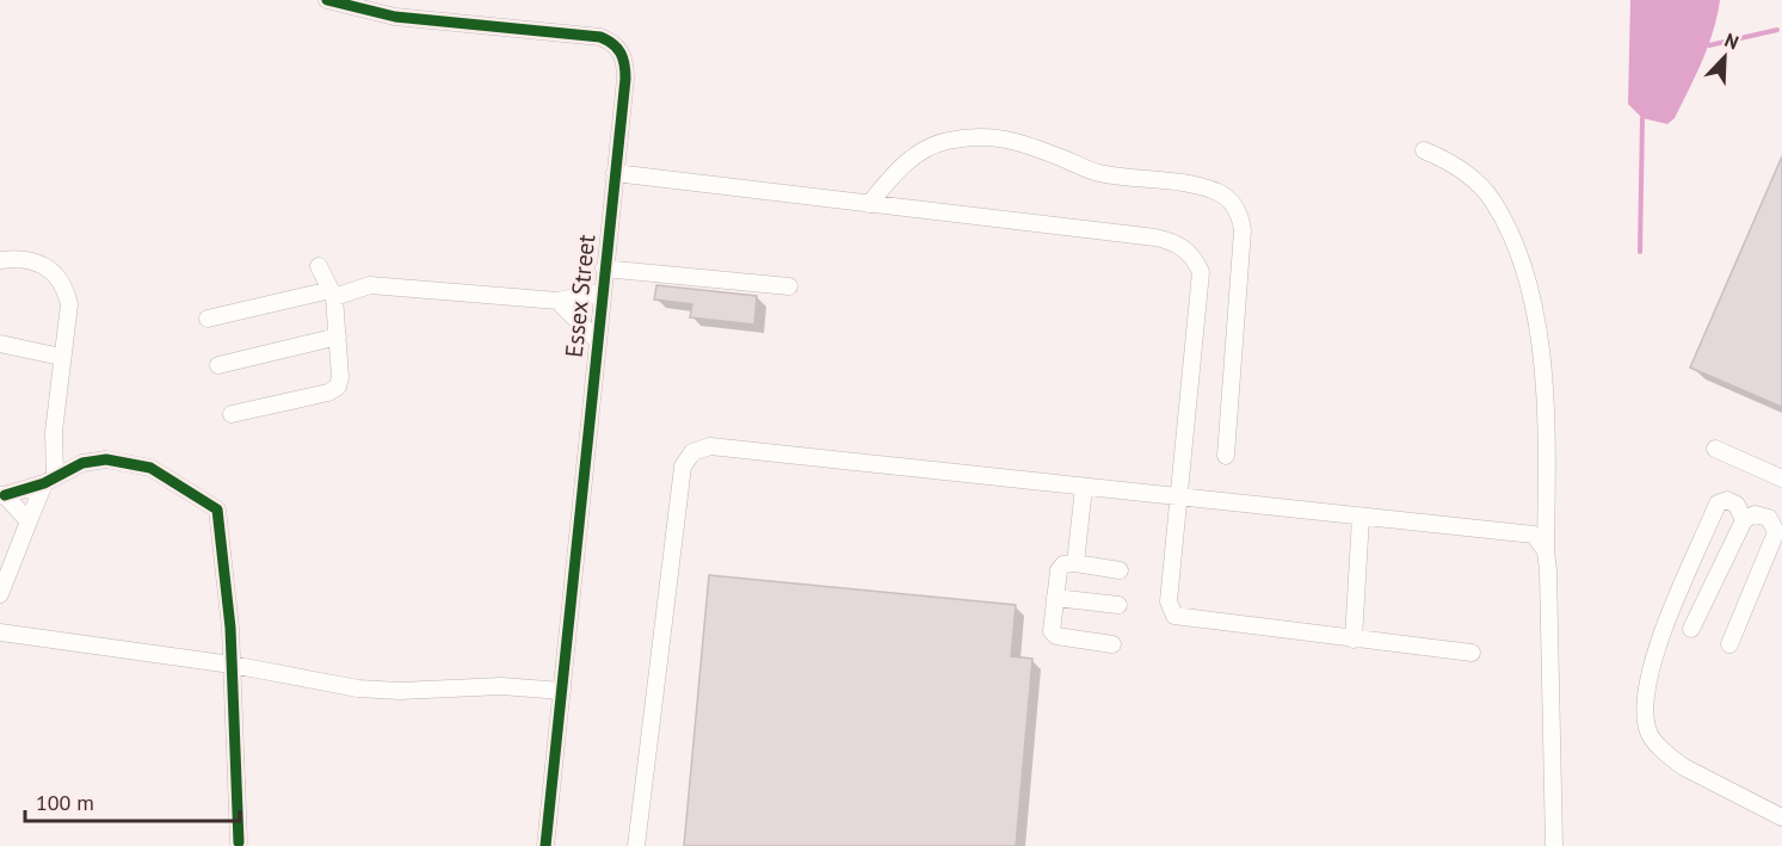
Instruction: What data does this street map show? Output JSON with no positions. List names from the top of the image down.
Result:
{
  "streets": {
    "street": ["Essex Street"]
  },
  "scale_bar": "100 m",
  "north": "top right"
}
